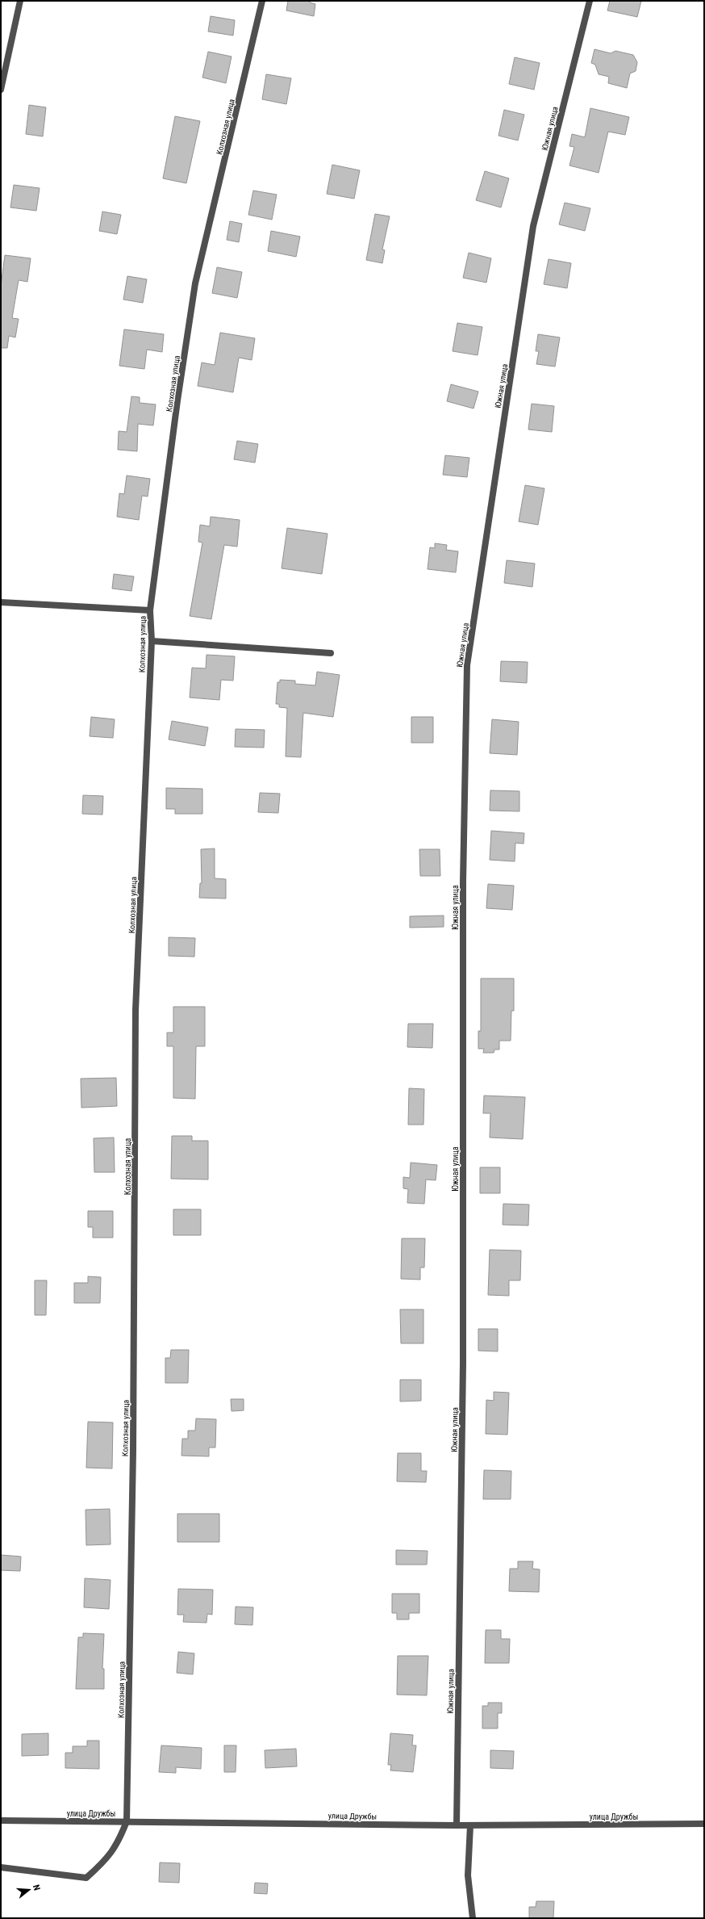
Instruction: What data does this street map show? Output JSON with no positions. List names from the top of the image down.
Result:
{
  "streets": {
    "street": ["Колхозная улица", "Южная улица", "улица Дружбы"]
  },
  "crossings": [
    ["Колхозная улица", "улица Дружбы"],
    ["Южная улица", "улица Дружбы"]
  ],
  "north": "right"
}
